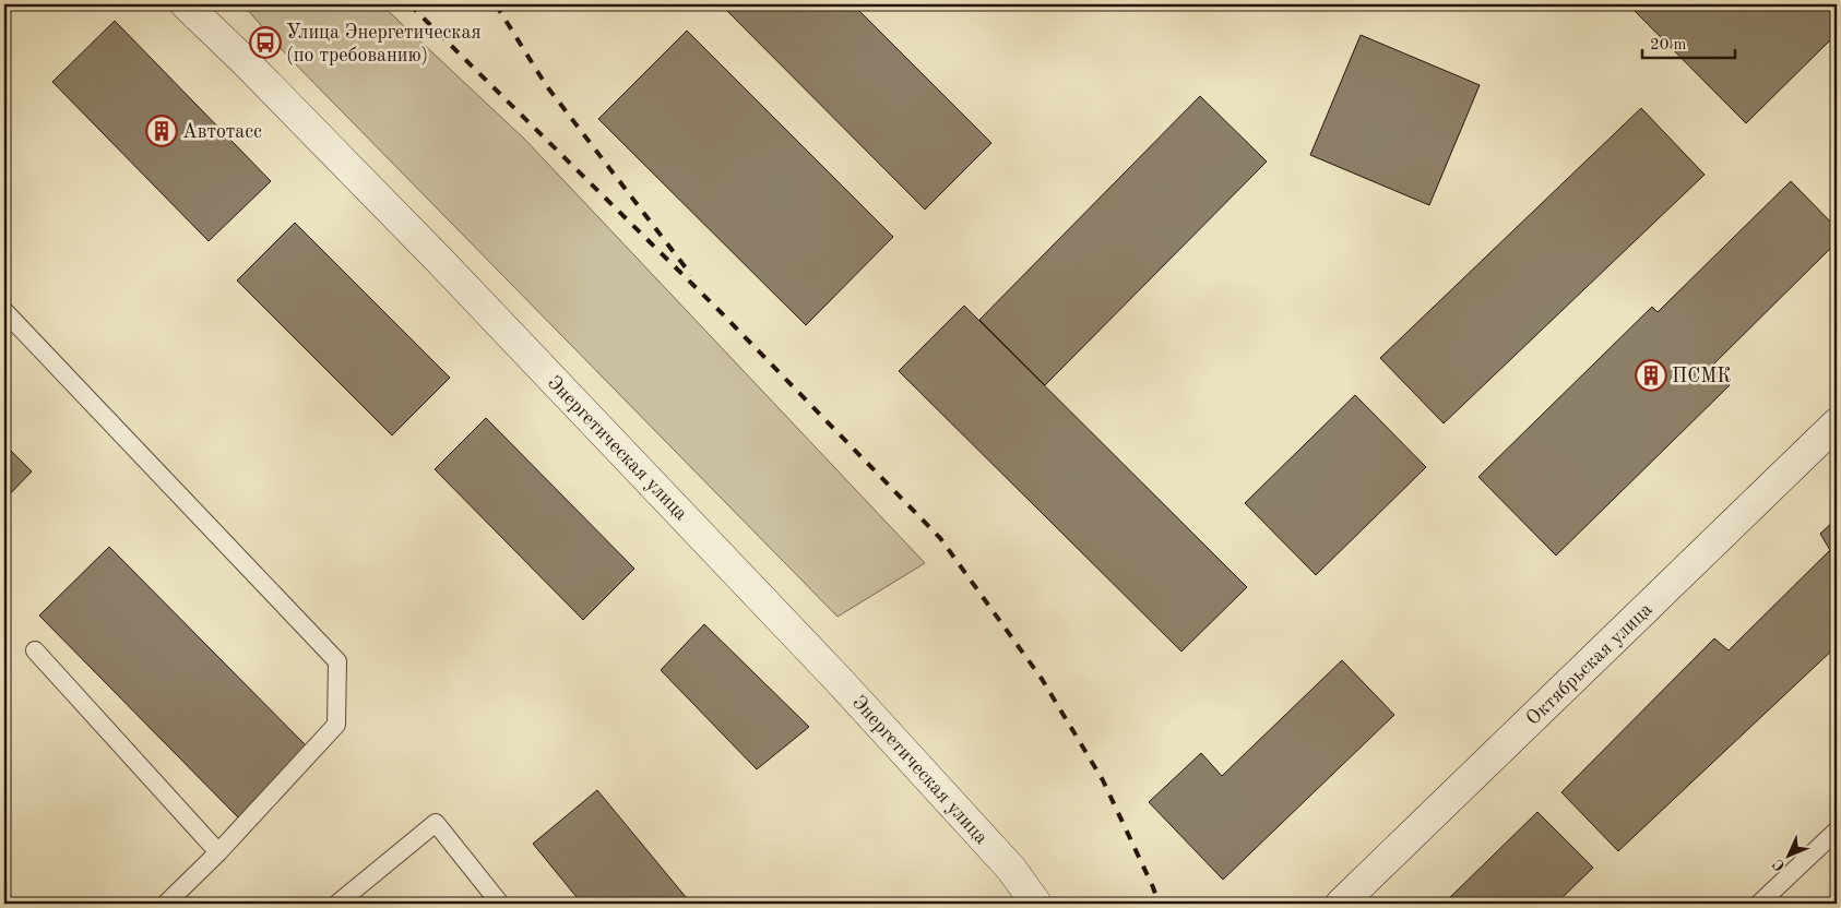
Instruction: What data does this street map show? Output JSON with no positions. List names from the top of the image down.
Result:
{
  "streets": {
    "street": ["Энергетическая улица", "Октябрьская улица"]
  },
  "places": {
    "bus stop": ["Улица Энергетическая (по требованию)"],
    "building": ["Автотасс", "ПСМК"]
  },
  "scale_bar": "20 m",
  "north": "bottom left"
}
